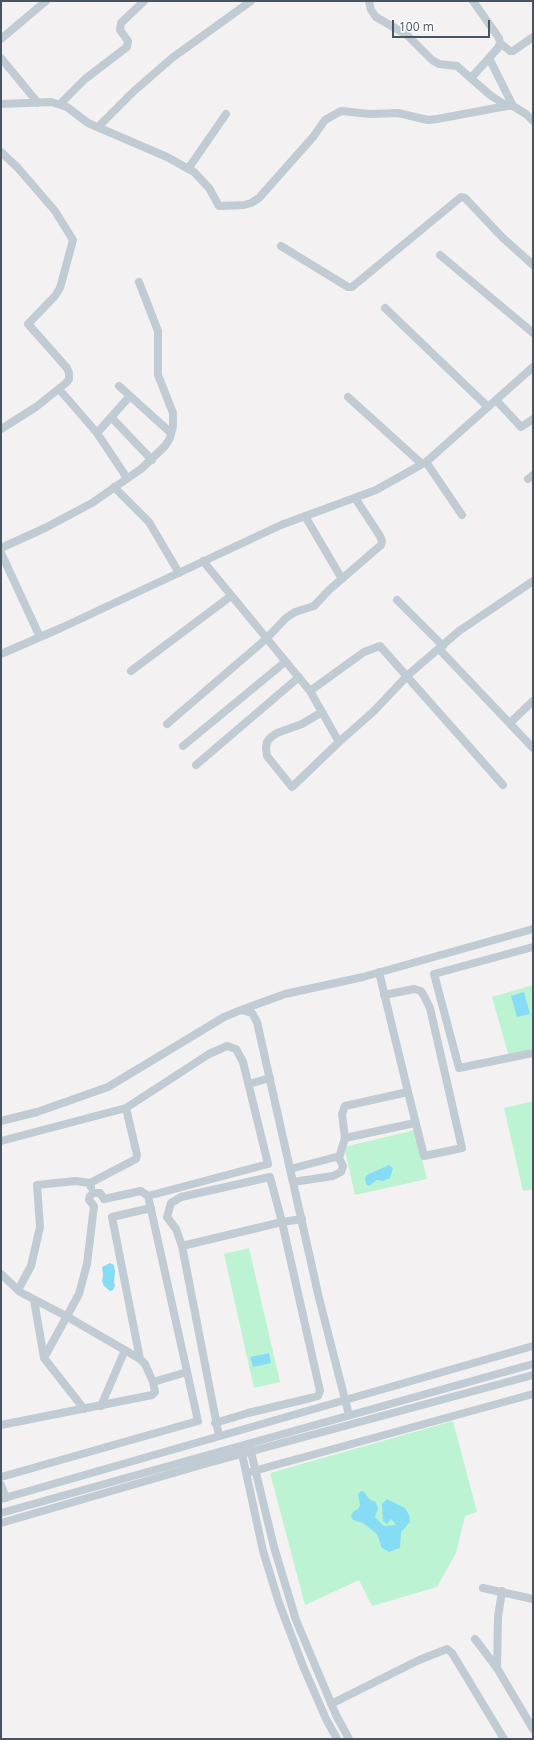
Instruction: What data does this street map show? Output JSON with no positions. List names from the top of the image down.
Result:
{
  "scale_bar": "100 m"
}
